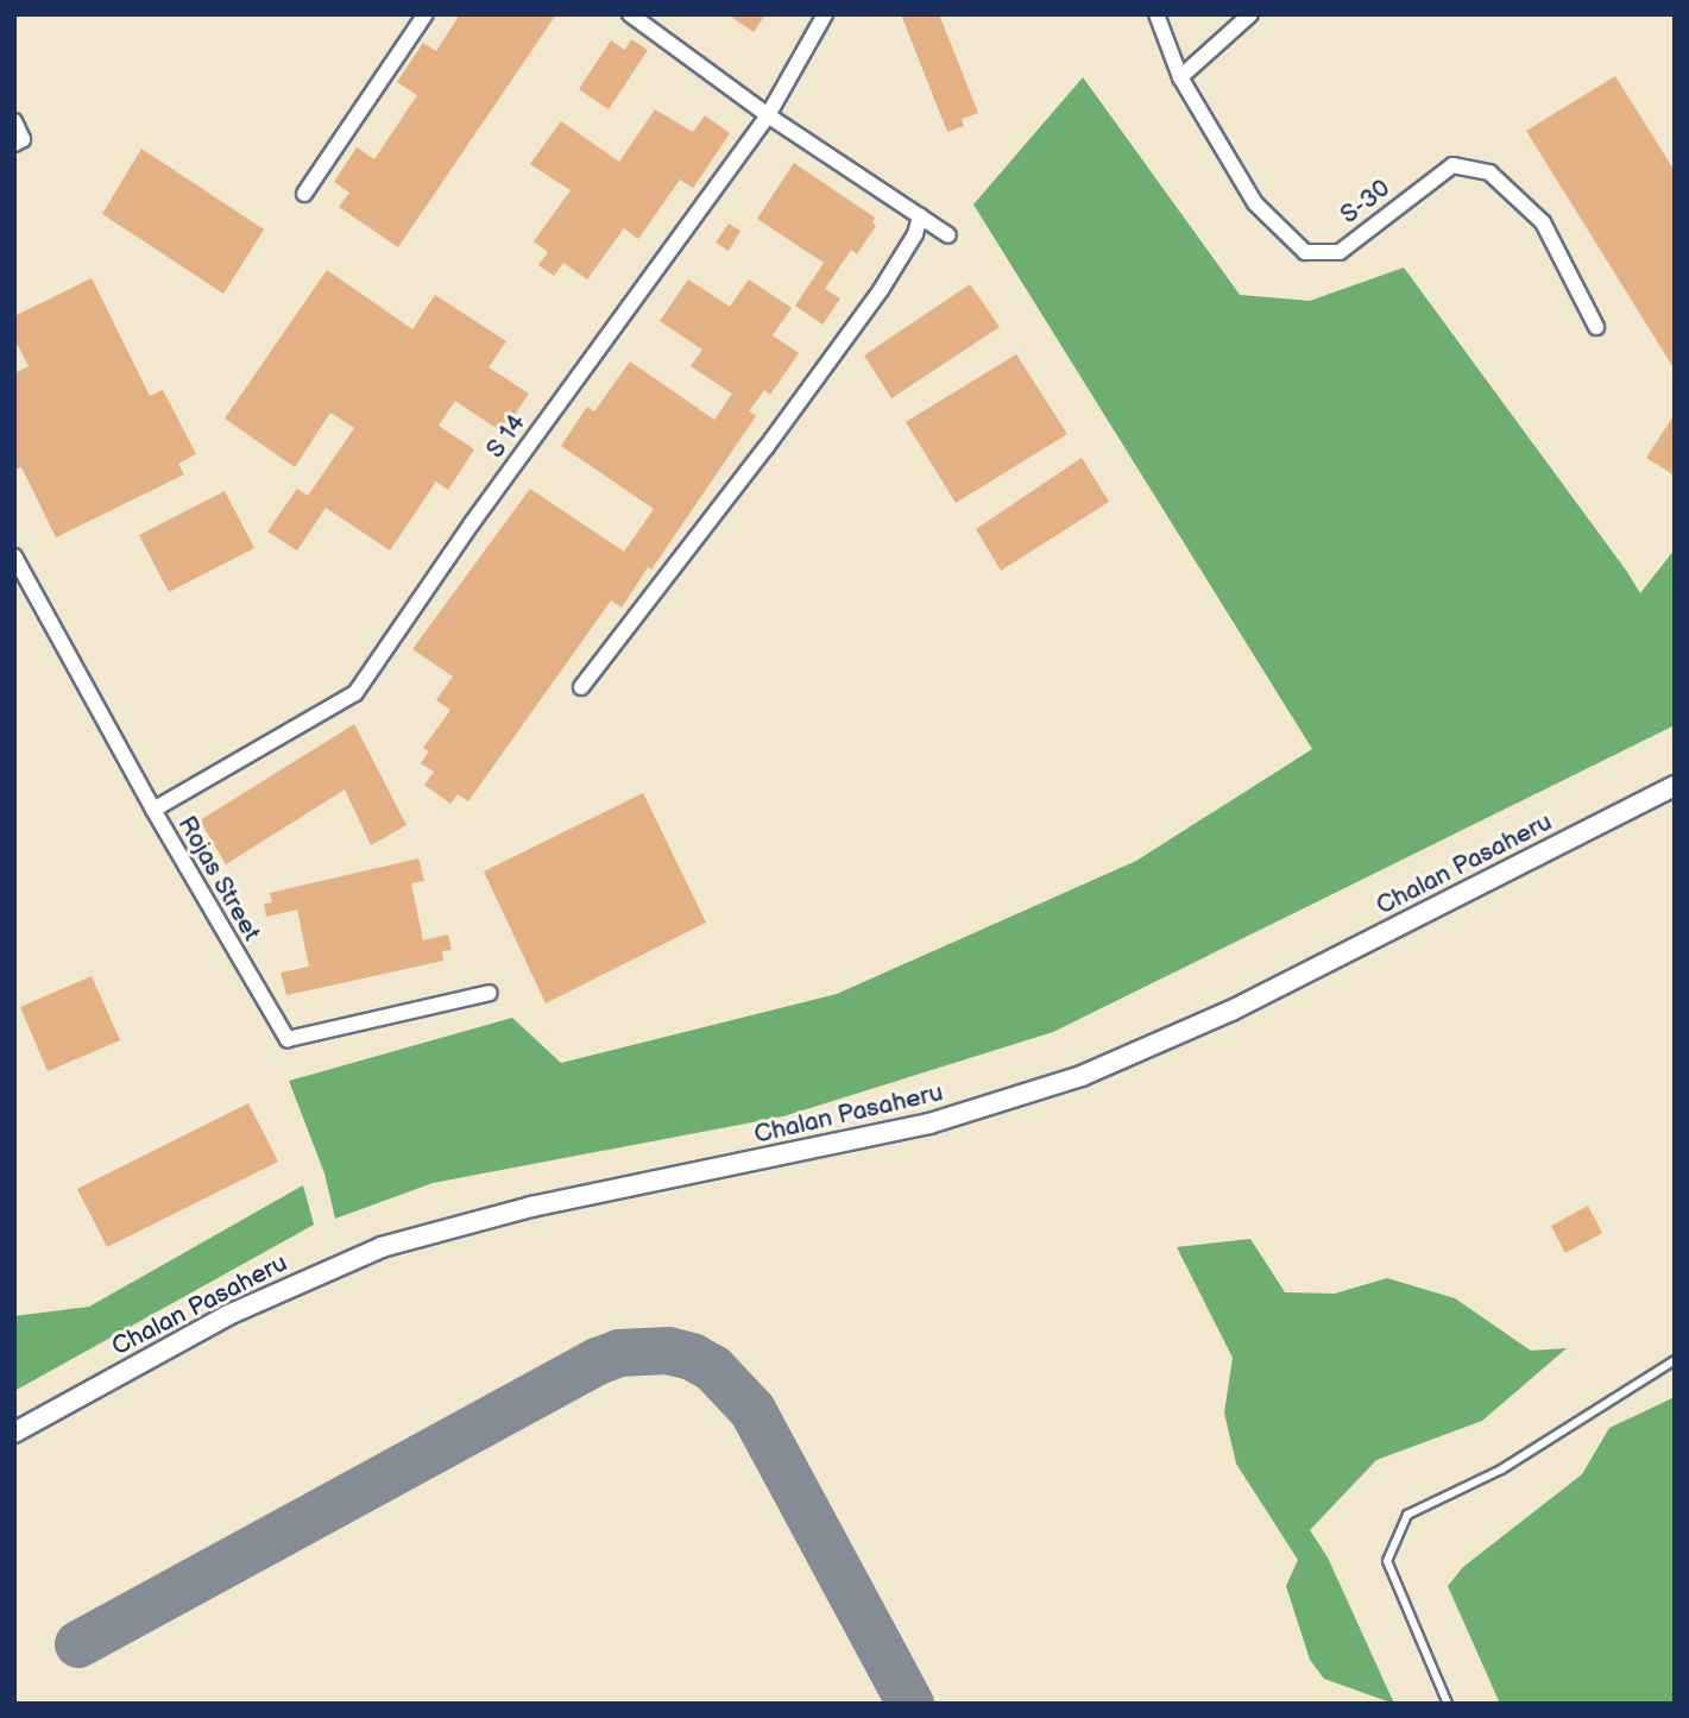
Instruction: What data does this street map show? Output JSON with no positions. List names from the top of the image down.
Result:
{
  "streets": {
    "main road": ["Chalan Pasaheru"],
    "street": ["S-30", "S 14", "Rojas Street"]
  },
  "crossings": [
    ["S 14", "Rojas Street"]
  ]
}
